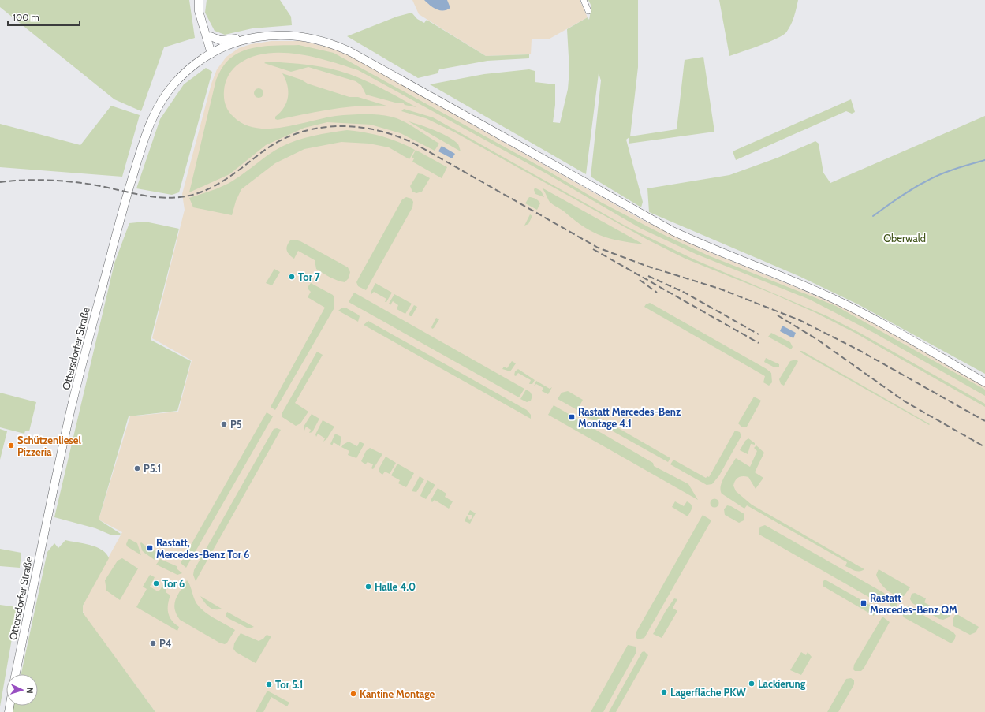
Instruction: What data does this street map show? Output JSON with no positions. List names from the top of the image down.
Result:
{
  "streets": {
    "street": ["Ottersdorfer Straße"]
  },
  "parks": ["Oberwald"],
  "places": {
    "other": [
      "Tor 7",
      "P5",
      "Schützenliesel Pizzeria",
      "P5.1",
      "Tor 6",
      "Halle 4.0",
      "P4",
      "Lackierung",
      "Tor 5.1",
      "Lagerfläche PKW",
      "Kantine Montage"
    ],
    "transit": ["Rastatt Mercedes-Benz Montage 4.1", "Rastatt, Mercedes-Benz Tor 6", "Rastatt Mercedes-Benz QM"]
  },
  "scale_bar": "100 m",
  "north": "right"
}
